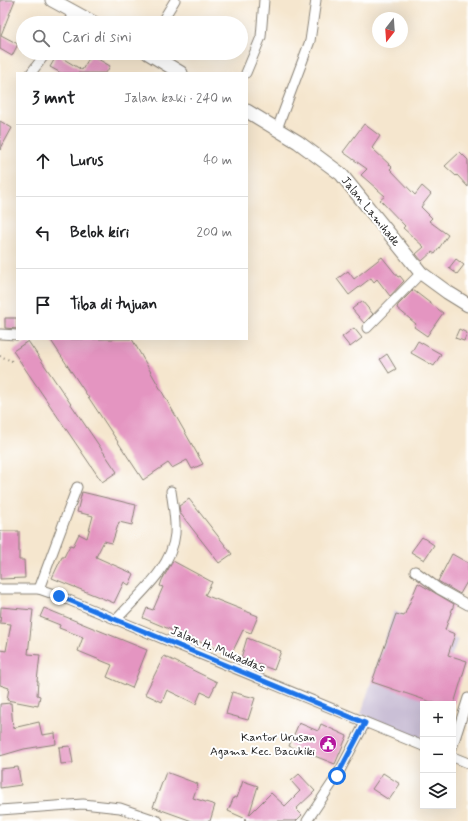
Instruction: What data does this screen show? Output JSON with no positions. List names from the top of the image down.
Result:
{
  "streets": {
    "street": ["Jalan Lamihade", "Jalan H. Mukaddas"]
  },
  "places": {
    "public building": ["Kantor Urusan Agama Kec. Bacukiki"]
  },
  "north": "bottom",
  "page": {
    "search": "Cari di sini",
    "heading": ["3 mnt", "Jalan kaki · 240 m"],
    "list": [
      ["Lurus", "40 m"],
      ["Belok kiri", "200 m"],
      "Tiba di tujuan"
    ],
    "map_buttons": ["+", "−"]
  }
}
